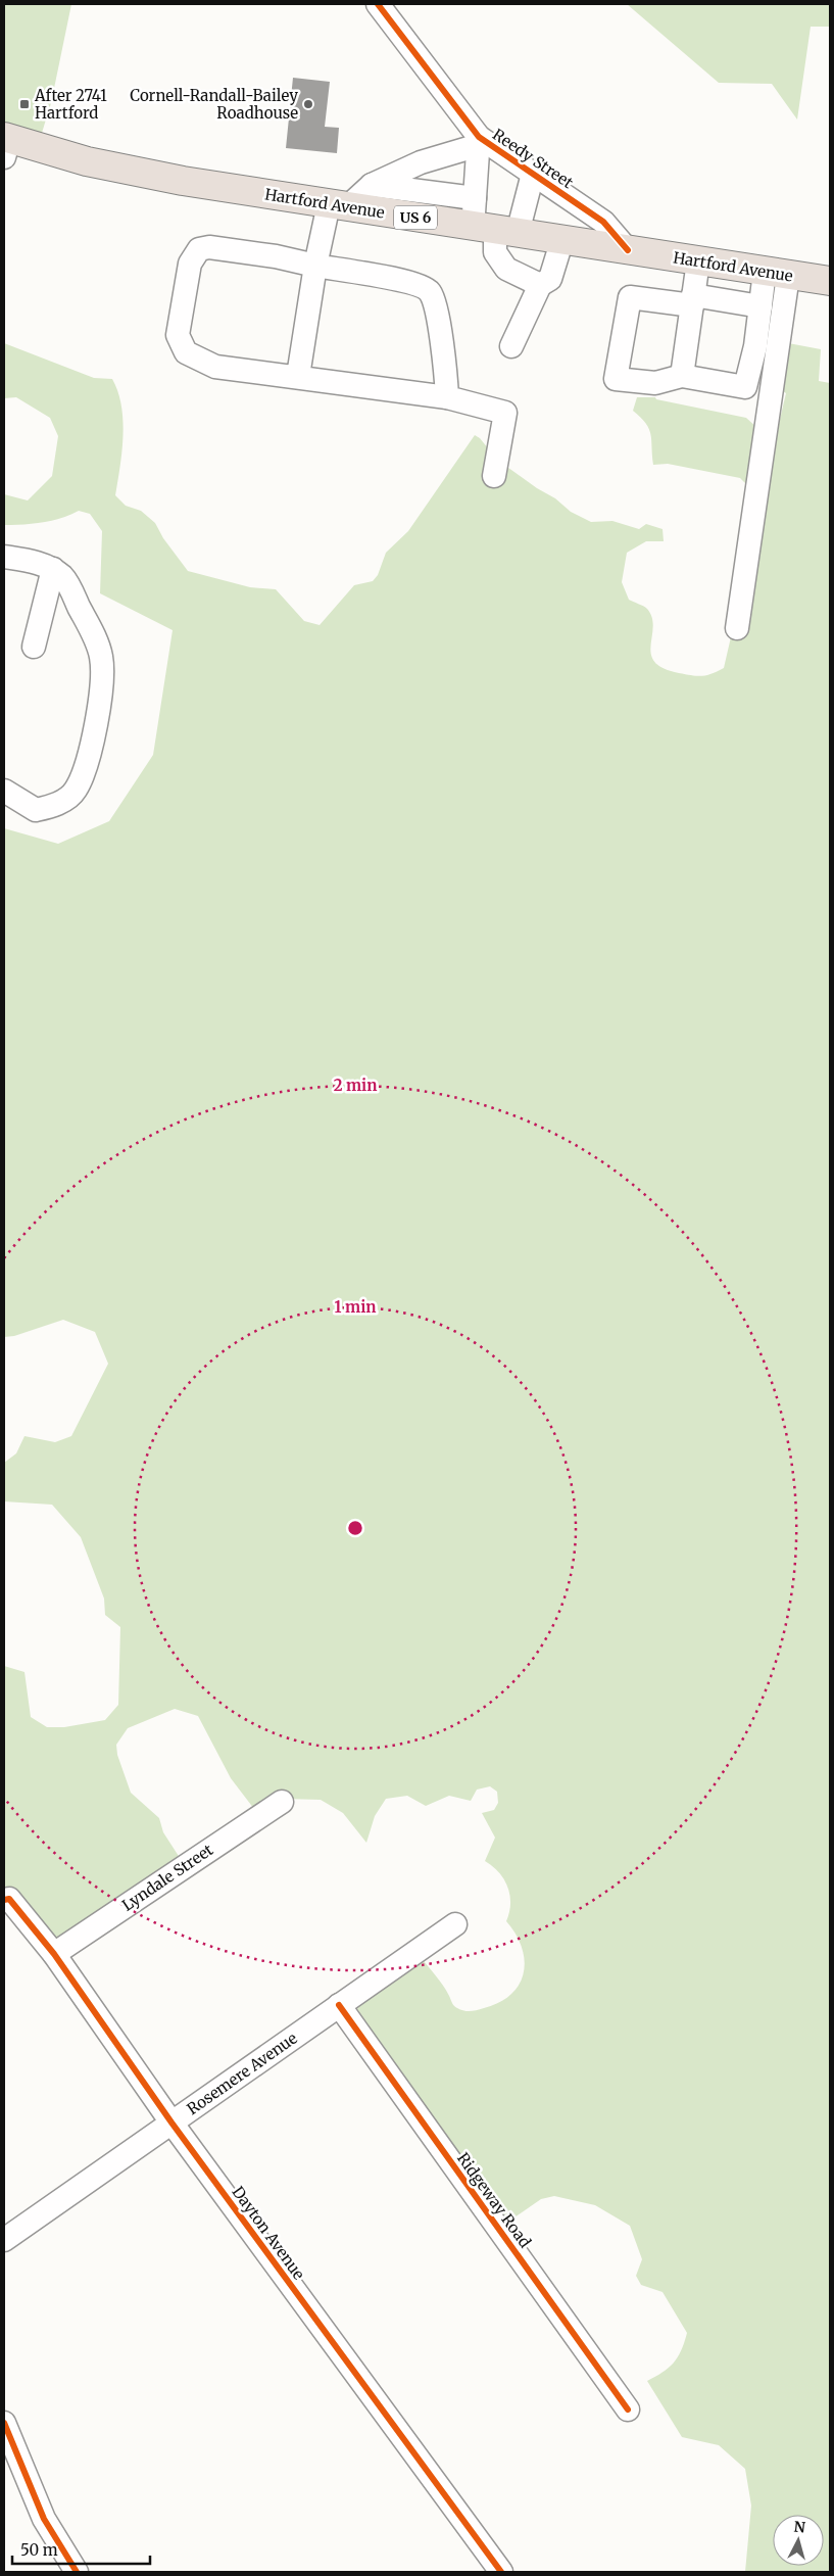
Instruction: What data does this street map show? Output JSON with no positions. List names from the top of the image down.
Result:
{
  "streets": {
    "highway": ["Hartford Avenue", "US 6"],
    "street": [
      "Reedy Street",
      "Lyndale Street",
      "Rosemere Avenue",
      "Ridgeway Road",
      "Dayton Avenue"
    ]
  },
  "crossings": [
    ["Reedy Street", "Hartford Avenue"],
    ["Lyndale Street", "Dayton Avenue"],
    ["Rosemere Avenue", "Ridgeway Road"],
    ["Rosemere Avenue", "Dayton Avenue"]
  ],
  "places": {
    "transit": ["After 2741 Hartford"],
    "other": ["Cornell-Randall-Bailey Roadhouse"]
  },
  "scale_bar": "50 m",
  "north": "top",
  "rings": ["2 min", "1 min"]
}
